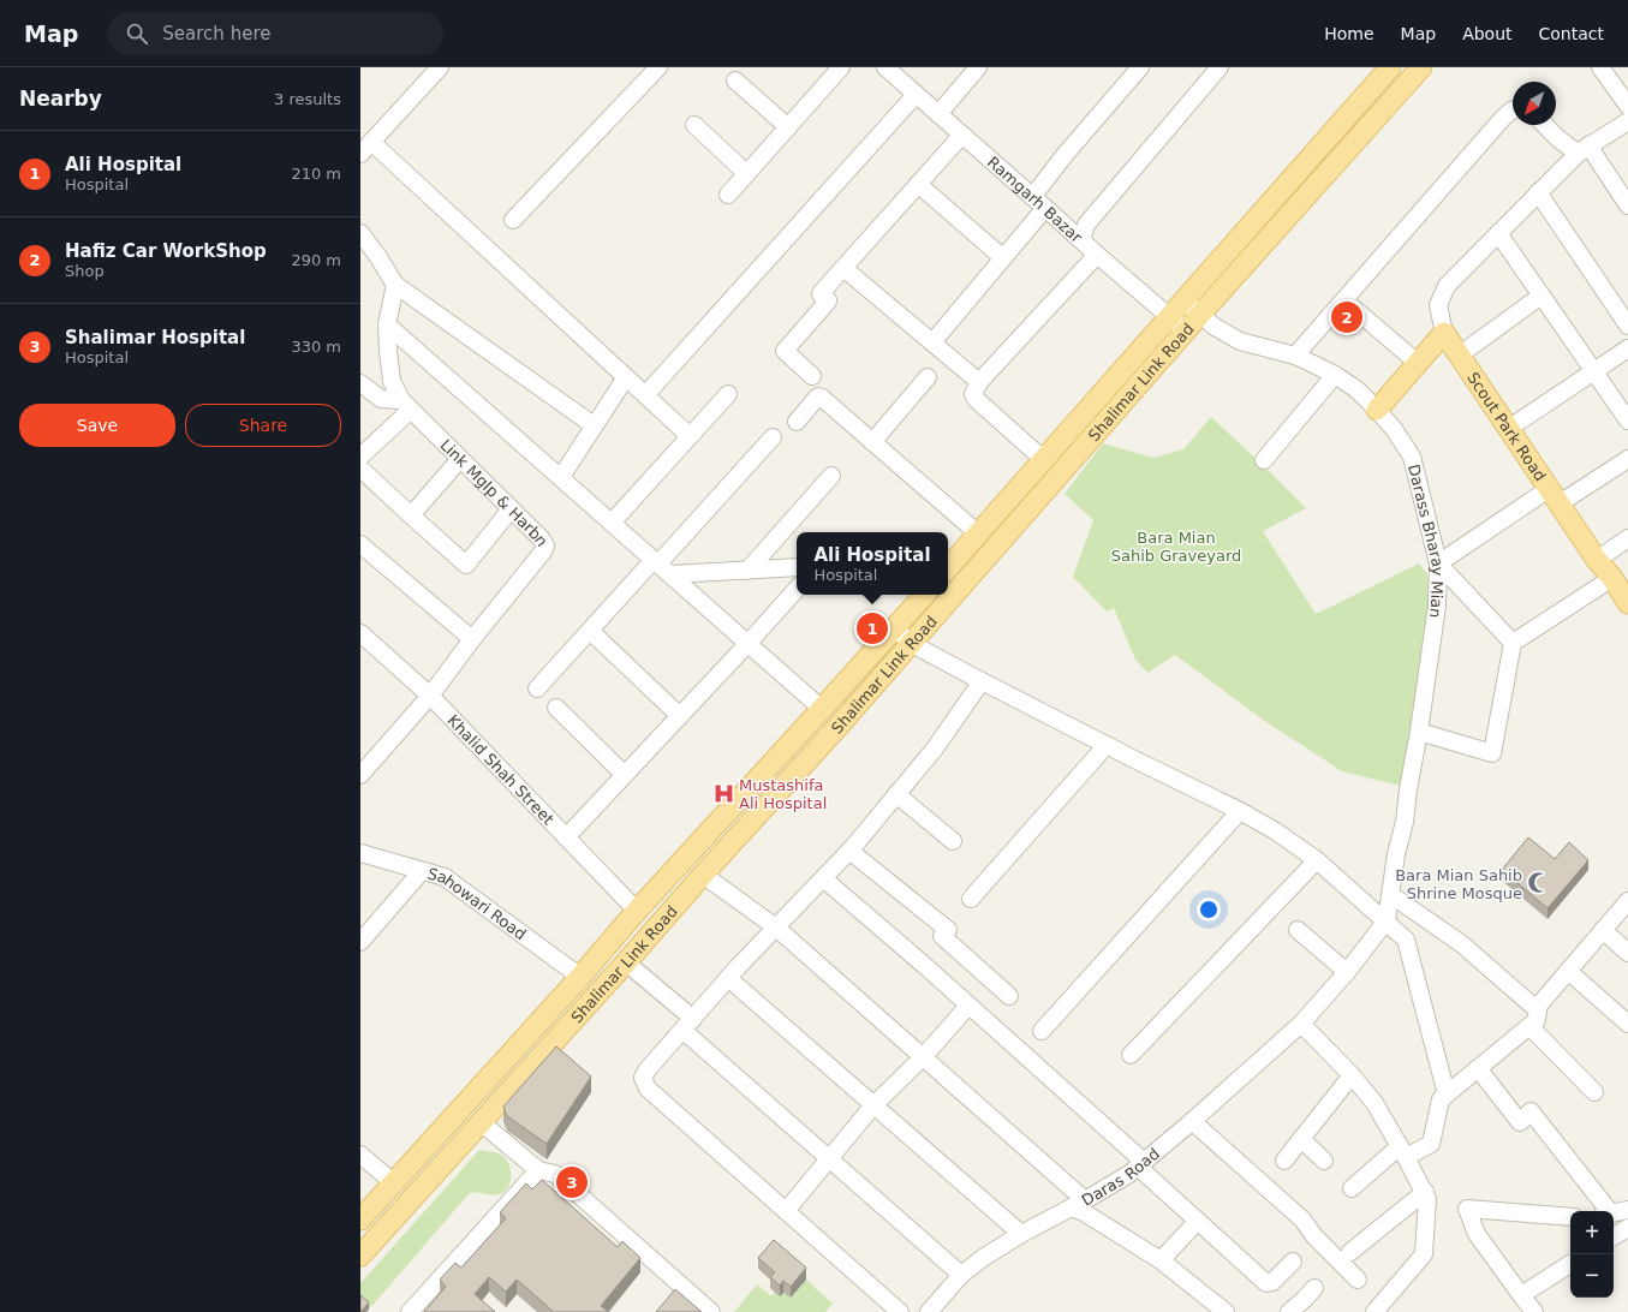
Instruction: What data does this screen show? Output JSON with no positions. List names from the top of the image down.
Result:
{
  "streets": {
    "main road": ["Shalimar Link Road", "Scout Park Road"],
    "street": [
      "Ramgarh Bazar",
      "Link Mglp & Harbn",
      "Darass Bharay Mian",
      "Khalid Shah Street",
      "Sahowari Road",
      "Daras Road"
    ]
  },
  "crossings": [
    ["Ramgarh Bazar", "Shalimar Link Road"],
    ["Shalimar Link Road", "Darass Bharay Mian"],
    ["Shalimar Link Road", "Khalid Shah Street"],
    ["Shalimar Link Road", "Sahowari Road"],
    ["Link Mglp & Harbn", "Khalid Shah Street"],
    ["Darass Bharay Mian", "Daras Road"]
  ],
  "parks": ["Bara Mian Sahib Graveyard"],
  "places": {
    "hospital": ["Mustashifa Ali Hospital"],
    "mosque": ["Bara Mian Sahib Shrine Mosque"]
  },
  "north": "bottom left",
  "page": {
    "header": "Map",
    "search": "Search here",
    "nav": [
      "Home",
      "Map",
      "About",
      "Contact"
    ],
    "heading": ["Nearby", "3 results"],
    "list": [
      {
        "mark": "1",
        "name": "Ali Hospital",
        "note": "Hospital",
        "value": "210 m"
      },
      {
        "mark": "2",
        "name": "Hafiz Car WorkShop",
        "note": "Shop",
        "value": "290 m"
      },
      {
        "mark": "3",
        "name": "Shalimar Hospital",
        "note": "Hospital",
        "value": "330 m"
      }
    ],
    "pins": ["2", "1", "3"],
    "buttons": ["Save", "Share"],
    "popup": ["Ali Hospital", "Hospital"],
    "map_buttons": ["+", "−"]
  }
}
